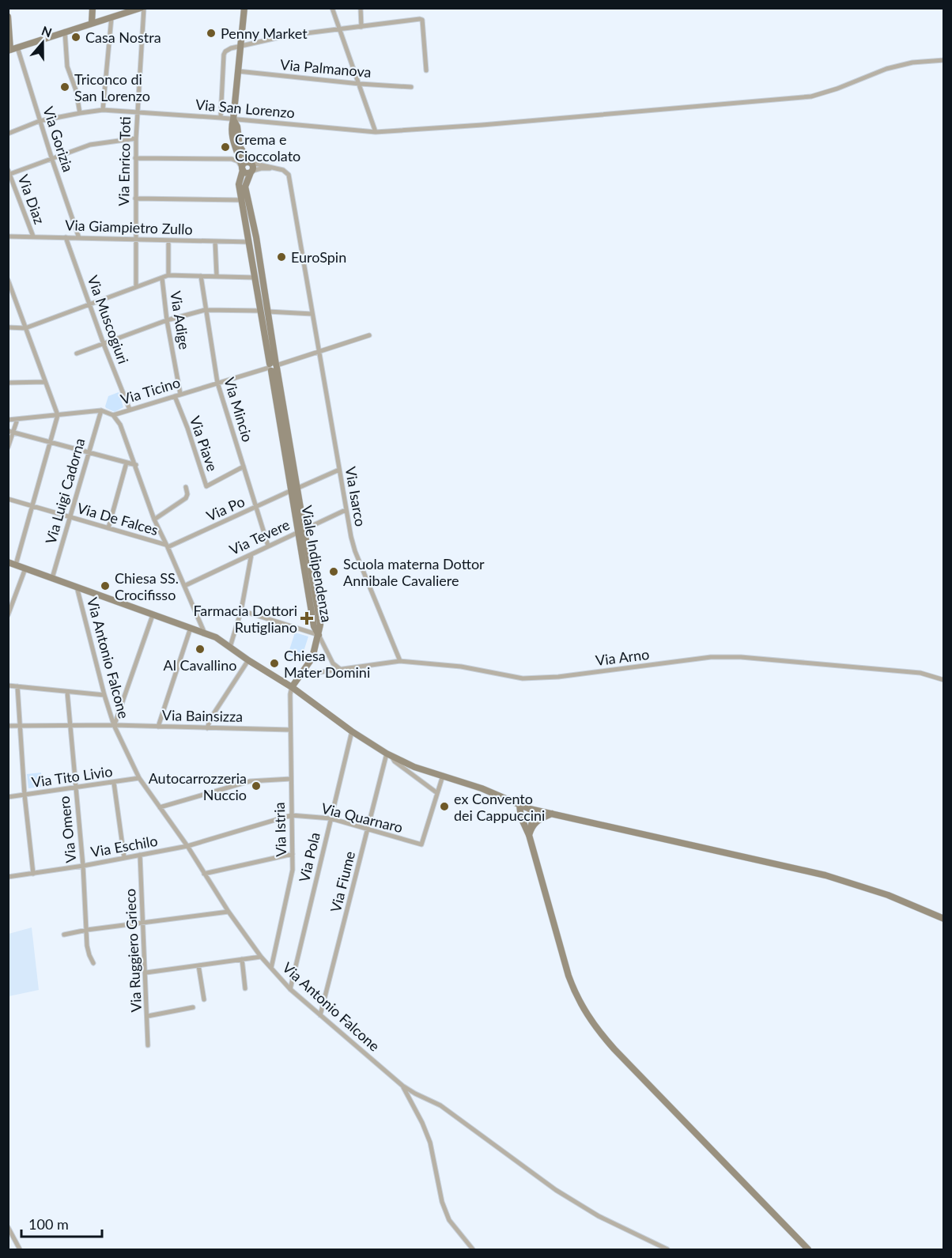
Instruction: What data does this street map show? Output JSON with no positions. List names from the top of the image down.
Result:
{
  "streets": {
    "main road": ["Viale Indipendenza"],
    "street": [
      "Via Palmanova",
      "Via San Lorenzo",
      "Via Gorizia",
      "Via Enrico Toti",
      "Via Diaz",
      "Via Giampietro Zullo",
      "Via Muscogiuri",
      "Via Adige",
      "Via Ticino",
      "Via Mincio",
      "Via Piave",
      "Via Luigi Cadorna",
      "Via Isarco",
      "Via Po",
      "Via De Falces",
      "Via Tevere",
      "Via Arno",
      "Via Antonio Falcone",
      "Via Bainsizza",
      "Via Tito Livio",
      "Via Quarnaro",
      "Via Omero",
      "Via Istria",
      "Via Eschilo",
      "Via Pola",
      "Via Fiume",
      "Via Ruggiero Grieco"
    ]
  },
  "crossings": [
    ["Via Palmanova", "Viale Indipendenza"],
    ["Via San Lorenzo", "Via Gorizia"],
    ["Via San Lorenzo", "Via Enrico Toti"],
    ["Via San Lorenzo", "Viale Indipendenza"],
    ["Via Gorizia", "Via Giampietro Zullo"],
    ["Via Enrico Toti", "Via Giampietro Zullo"],
    ["Via Diaz", "Via Giampietro Zullo"],
    ["Via Giampietro Zullo", "Via Muscogiuri"],
    ["Via Giampietro Zullo", "Viale Indipendenza"],
    ["Via Muscogiuri", "Via Ticino"],
    ["Via Adige", "Via Ticino"],
    ["Via Ticino", "Via Mincio"],
    ["Via Ticino", "Via Piave"],
    ["Via Ticino", "Via Luigi Cadorna"],
    ["Via Ticino", "Via Isarco"],
    ["Via Ticino", "Viale Indipendenza"],
    ["Via Mincio", "Via Piave"],
    ["Via Mincio", "Via Po"],
    ["Via Mincio", "Via Tevere"],
    ["Via Luigi Cadorna", "Via De Falces"],
    ["Via Isarco", "Via Po"],
    ["Via Isarco", "Via Tevere"],
    ["Via Isarco", "Via Arno"],
    ["Via Po", "Via De Falces"],
    ["Via Po", "Viale Indipendenza"],
    ["Via Tevere", "Viale Indipendenza"],
    ["Viale Indipendenza", "Via Arno"],
    ["Viale Indipendenza", "Via Istria"],
    ["Via Antonio Falcone", "Via Bainsizza"],
    ["Via Antonio Falcone", "Via Tito Livio"],
    ["Via Antonio Falcone", "Via Quarnaro"],
    ["Via Antonio Falcone", "Via Istria"],
    ["Via Antonio Falcone", "Via Eschilo"],
    ["Via Antonio Falcone", "Via Pola"],
    ["Via Antonio Falcone", "Via Fiume"],
    ["Via Bainsizza", "Via Omero"],
    ["Via Bainsizza", "Via Istria"],
    ["Via Tito Livio", "Via Omero"],
    ["Via Quarnaro", "Via Istria"],
    ["Via Quarnaro", "Via Eschilo"],
    ["Via Quarnaro", "Via Pola"],
    ["Via Quarnaro", "Via Fiume"],
    ["Via Omero", "Via Eschilo"],
    ["Via Eschilo", "Via Ruggiero Grieco"]
  ],
  "places": {
    "other": [
      "Penny Market",
      "Casa Nostra",
      "Triconco di San Lorenzo",
      "Crema e Cioccolato",
      "EuroSpin",
      "Scuola materna Dottor Annibale Cavaliere",
      "Chiesa SS. Crocifisso",
      "Al Cavallino",
      "Chiesa Mater Domini",
      "Autocarrozzeria Nuccio",
      "ex Convento dei Cappuccini"
    ],
    "health": ["Farmacia Dottori Rutigliano"]
  },
  "scale_bar": "100 m",
  "north": "top"
}
